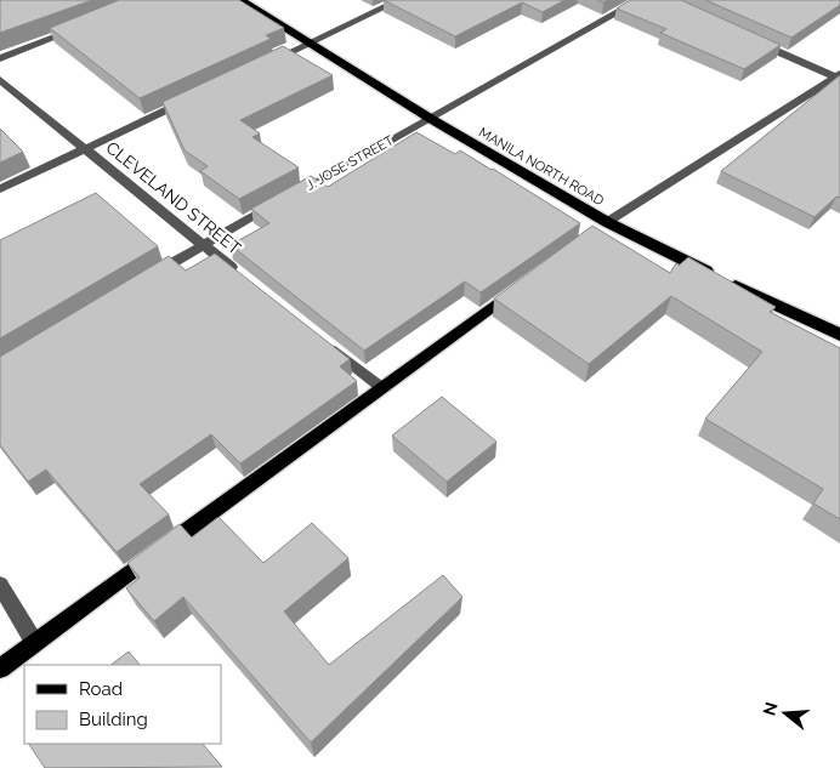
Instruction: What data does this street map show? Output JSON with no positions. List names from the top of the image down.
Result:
{
  "streets": {
    "highway": ["MANILA NORTH ROAD"],
    "street": ["J. JOSE STREET", "CLEVELAND STREET"]
  },
  "crossings": [
    ["J. JOSE STREET", "MANILA NORTH ROAD"],
    ["J. JOSE STREET", "CLEVELAND STREET"]
  ],
  "legend": ["Road", "Building"],
  "north": "left"
}
